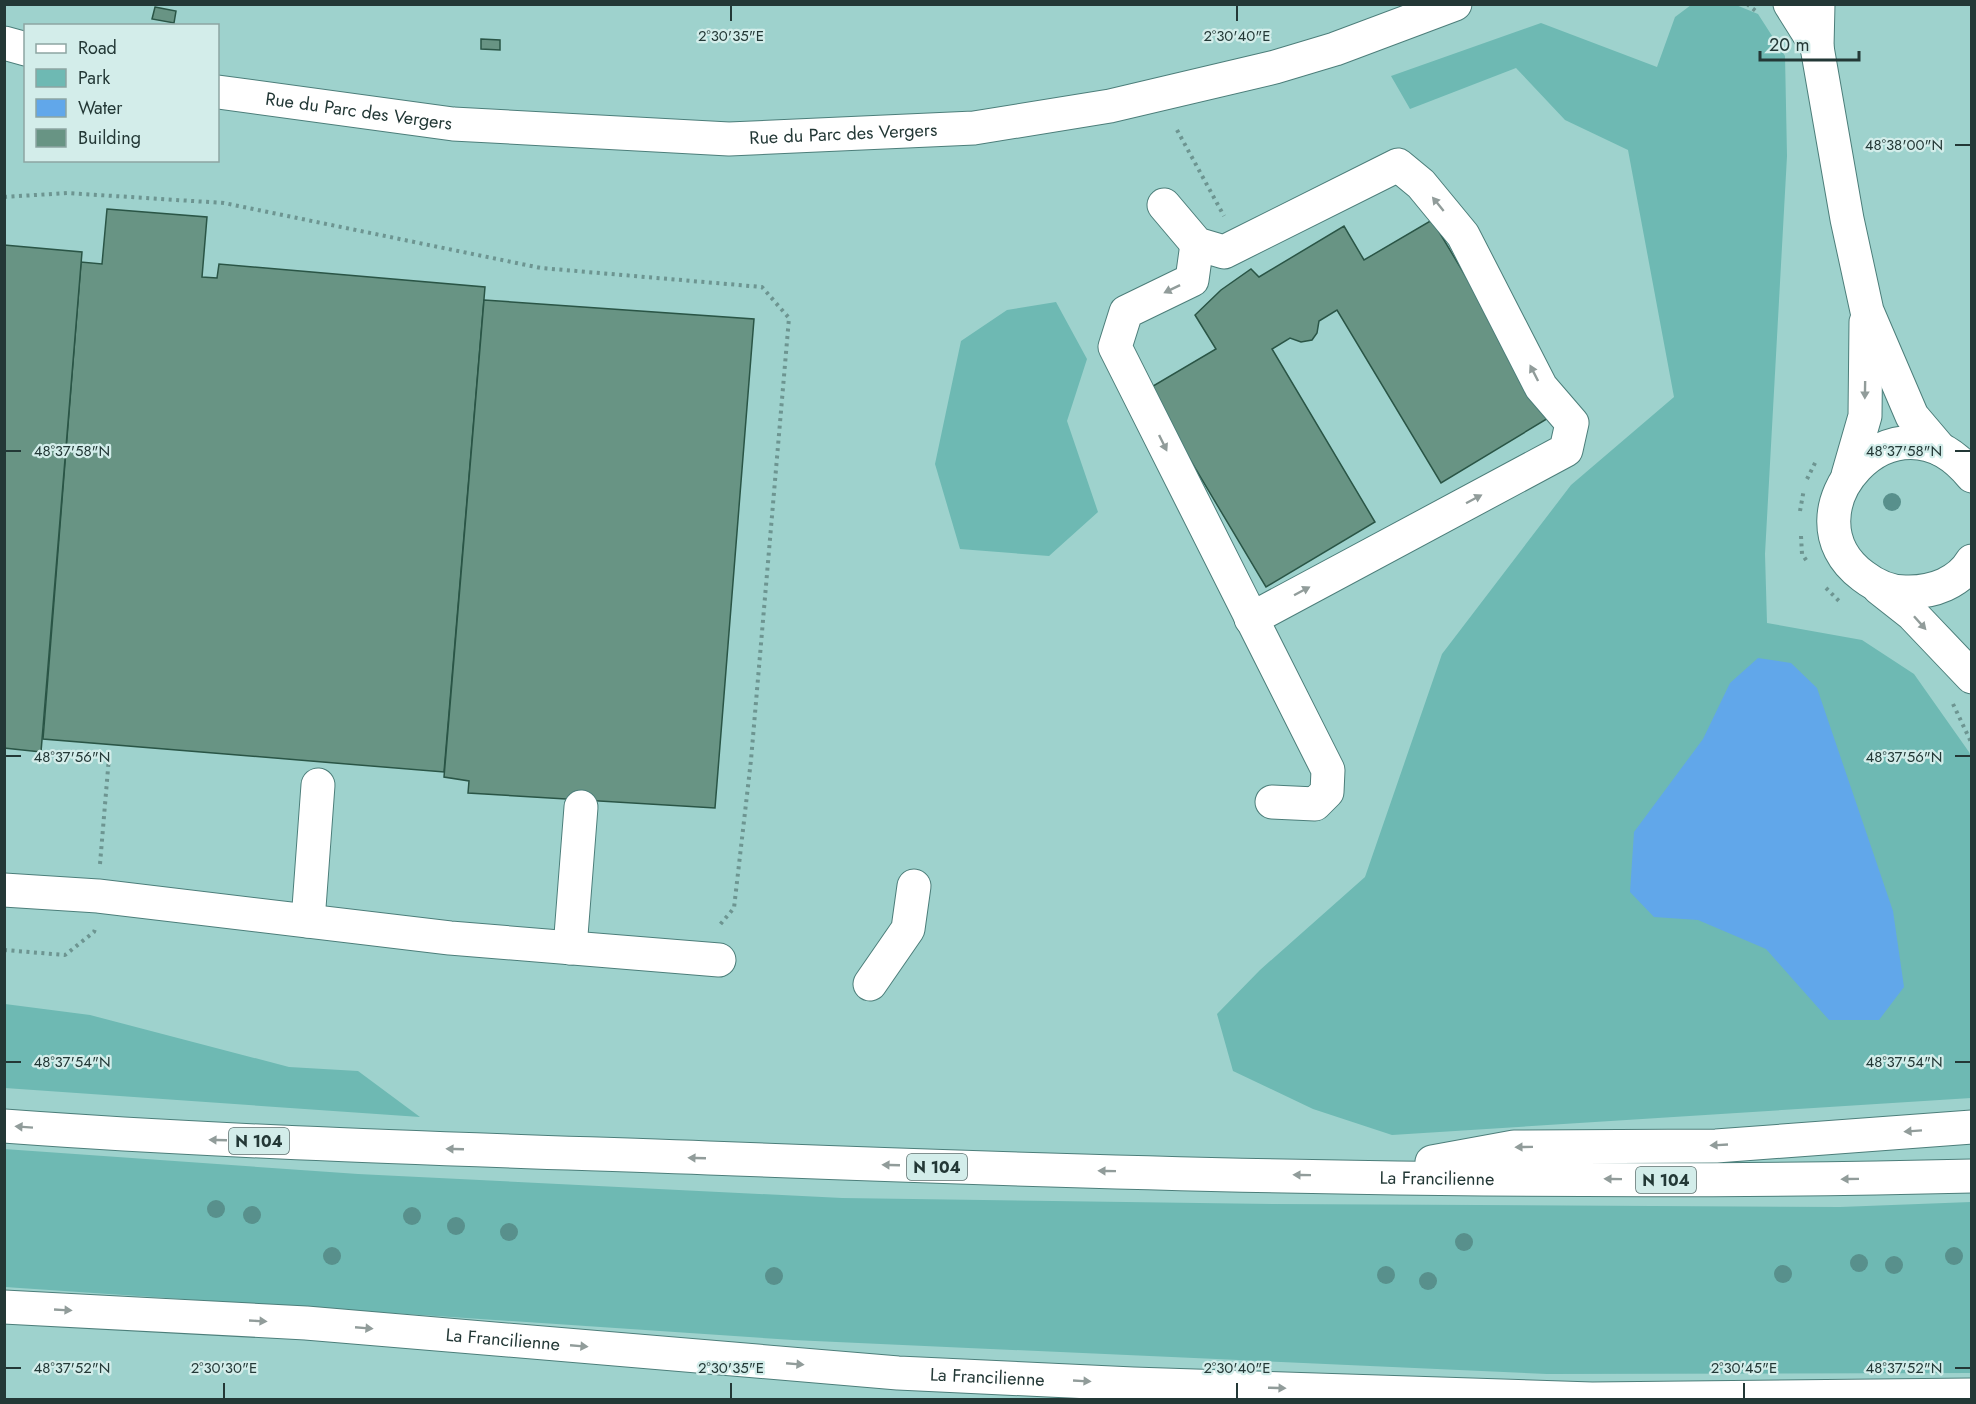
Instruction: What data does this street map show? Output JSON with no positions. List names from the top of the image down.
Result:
{
  "streets": {
    "main road": ["Rue du Parc des Vergers", "N 104", "La Francilienne"]
  },
  "legend": [
    "Road",
    "Park",
    "Water",
    "Building"
  ],
  "scale_bar": "20 m",
  "coordinates": [
    "2°30'35\"E",
    "2°30'40\"E",
    "48°38'00\"N",
    "48°37'58\"N",
    "48°37'56\"N",
    "48°37'54\"N",
    "48°37'52\"N",
    "2°30'30\"E",
    "2°30'45\"E"
  ]
}
